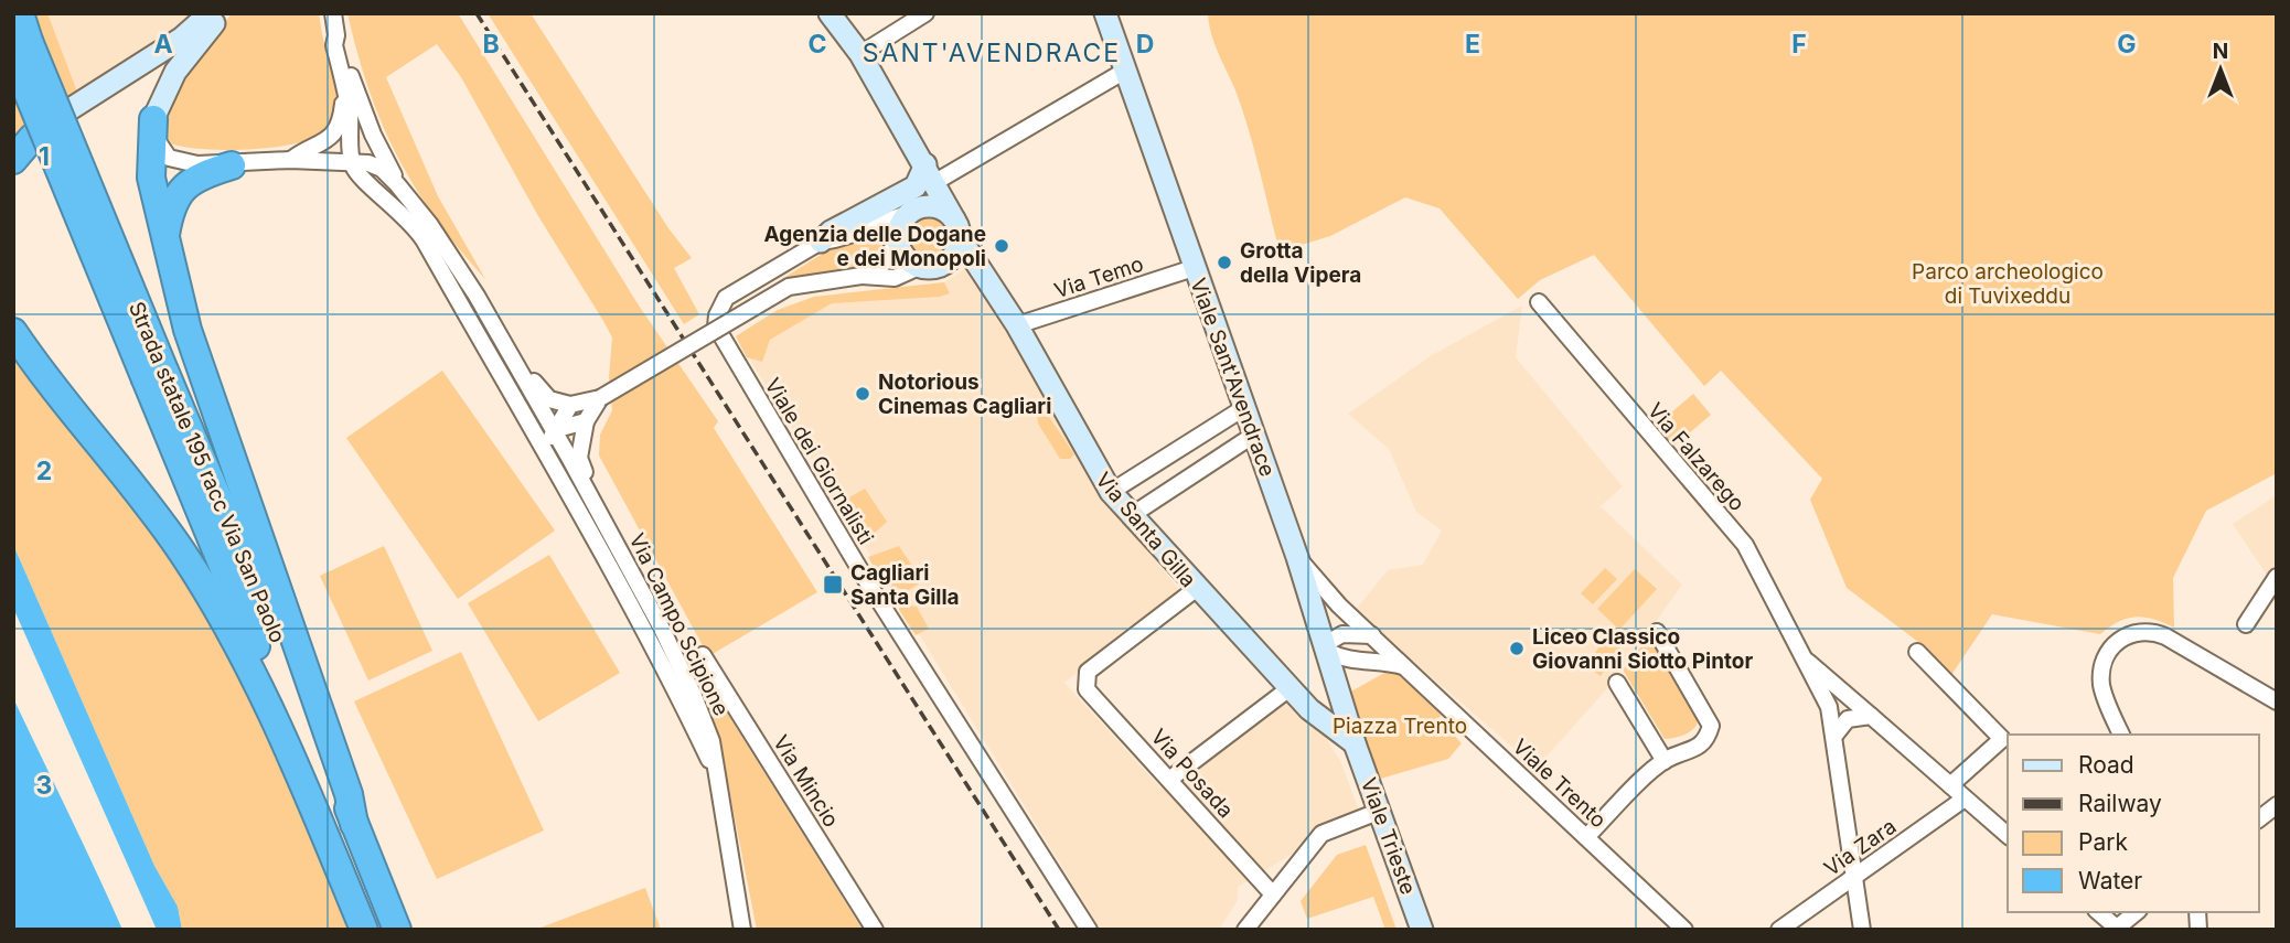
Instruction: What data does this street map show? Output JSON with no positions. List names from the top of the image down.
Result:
{
  "streets": {
    "highway": ["Strada statale 195 racc Via San Paolo"],
    "main road": ["Viale Sant'Avendrace", "Via Santa Gilla", "Viale Trieste"],
    "street": [
      "Via Temo",
      "Via Falzarego",
      "Viale dei Giornalisti",
      "Via Campo Scipione",
      "Via Posada",
      "Via Mincio",
      "Viale Trento",
      "Via Zara"
    ]
  },
  "crossings": [
    ["Via Temo", "Viale Sant'Avendrace"],
    ["Via Temo", "Via Santa Gilla"],
    ["Viale Sant'Avendrace", "Via Santa Gilla"],
    ["Viale Sant'Avendrace", "Viale Trento"],
    ["Viale Sant'Avendrace", "Viale Trieste"],
    ["Via Falzarego", "Via Zara"],
    ["Viale dei Giornalisti", "Via Santa Gilla"],
    ["Via Santa Gilla", "Via Posada"],
    ["Via Santa Gilla", "Viale Trieste"]
  ],
  "districts": ["SANT'AVENDRACE"],
  "parks": ["Parco archeologico di Tuvixeddu", "Piazza Trento"],
  "places": {
    "other": [
      "Agenzia delle Dogane e dei Monopoli",
      "Grotta della Vipera",
      "Notorious Cinemas Cagliari",
      "Liceo Classico Giovanni Siotto Pintor"
    ],
    "transit": ["Cagliari Santa Gilla"]
  },
  "legend": [
    "Road",
    "Railway",
    "Park",
    "Water"
  ],
  "north": "top",
  "grid": {
    "columns": [
      "A",
      "B",
      "C",
      "D",
      "E",
      "F",
      "G"
    ],
    "rows": ["1", "2", "3"]
  }
}
